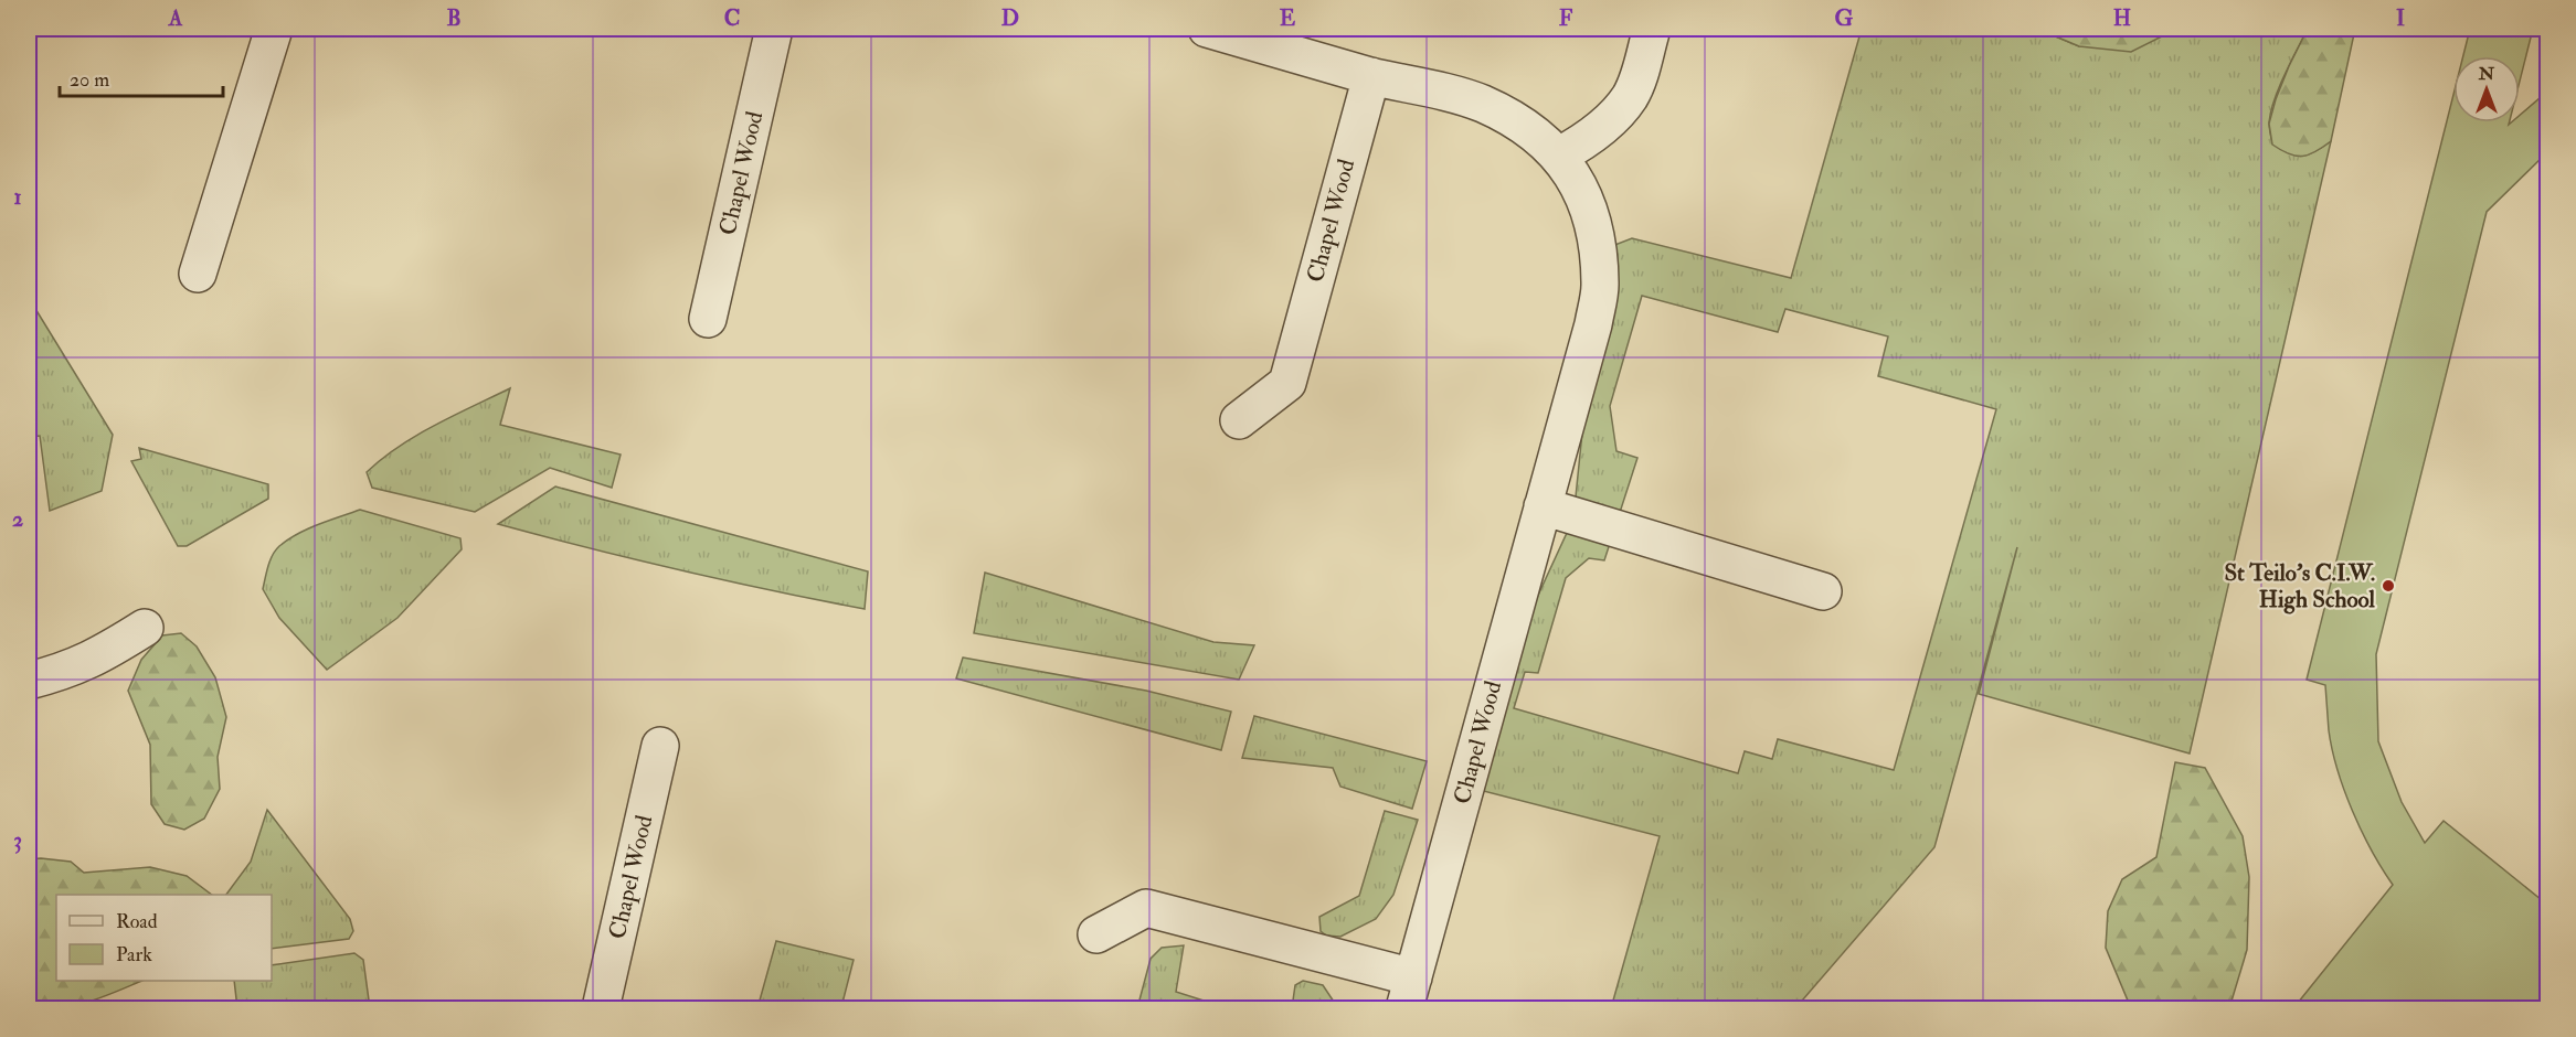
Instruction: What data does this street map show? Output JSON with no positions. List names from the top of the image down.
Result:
{
  "streets": {
    "street": ["Chapel Wood"]
  },
  "places": ["St Teilo's C.I.W. High School"],
  "legend": ["Road", "Park"],
  "scale_bar": "20 m",
  "north": "top",
  "grid": {
    "columns": [
      "A",
      "B",
      "C",
      "D",
      "E",
      "F",
      "G",
      "H",
      "I"
    ],
    "rows": ["1", "2", "3"]
  }
}
